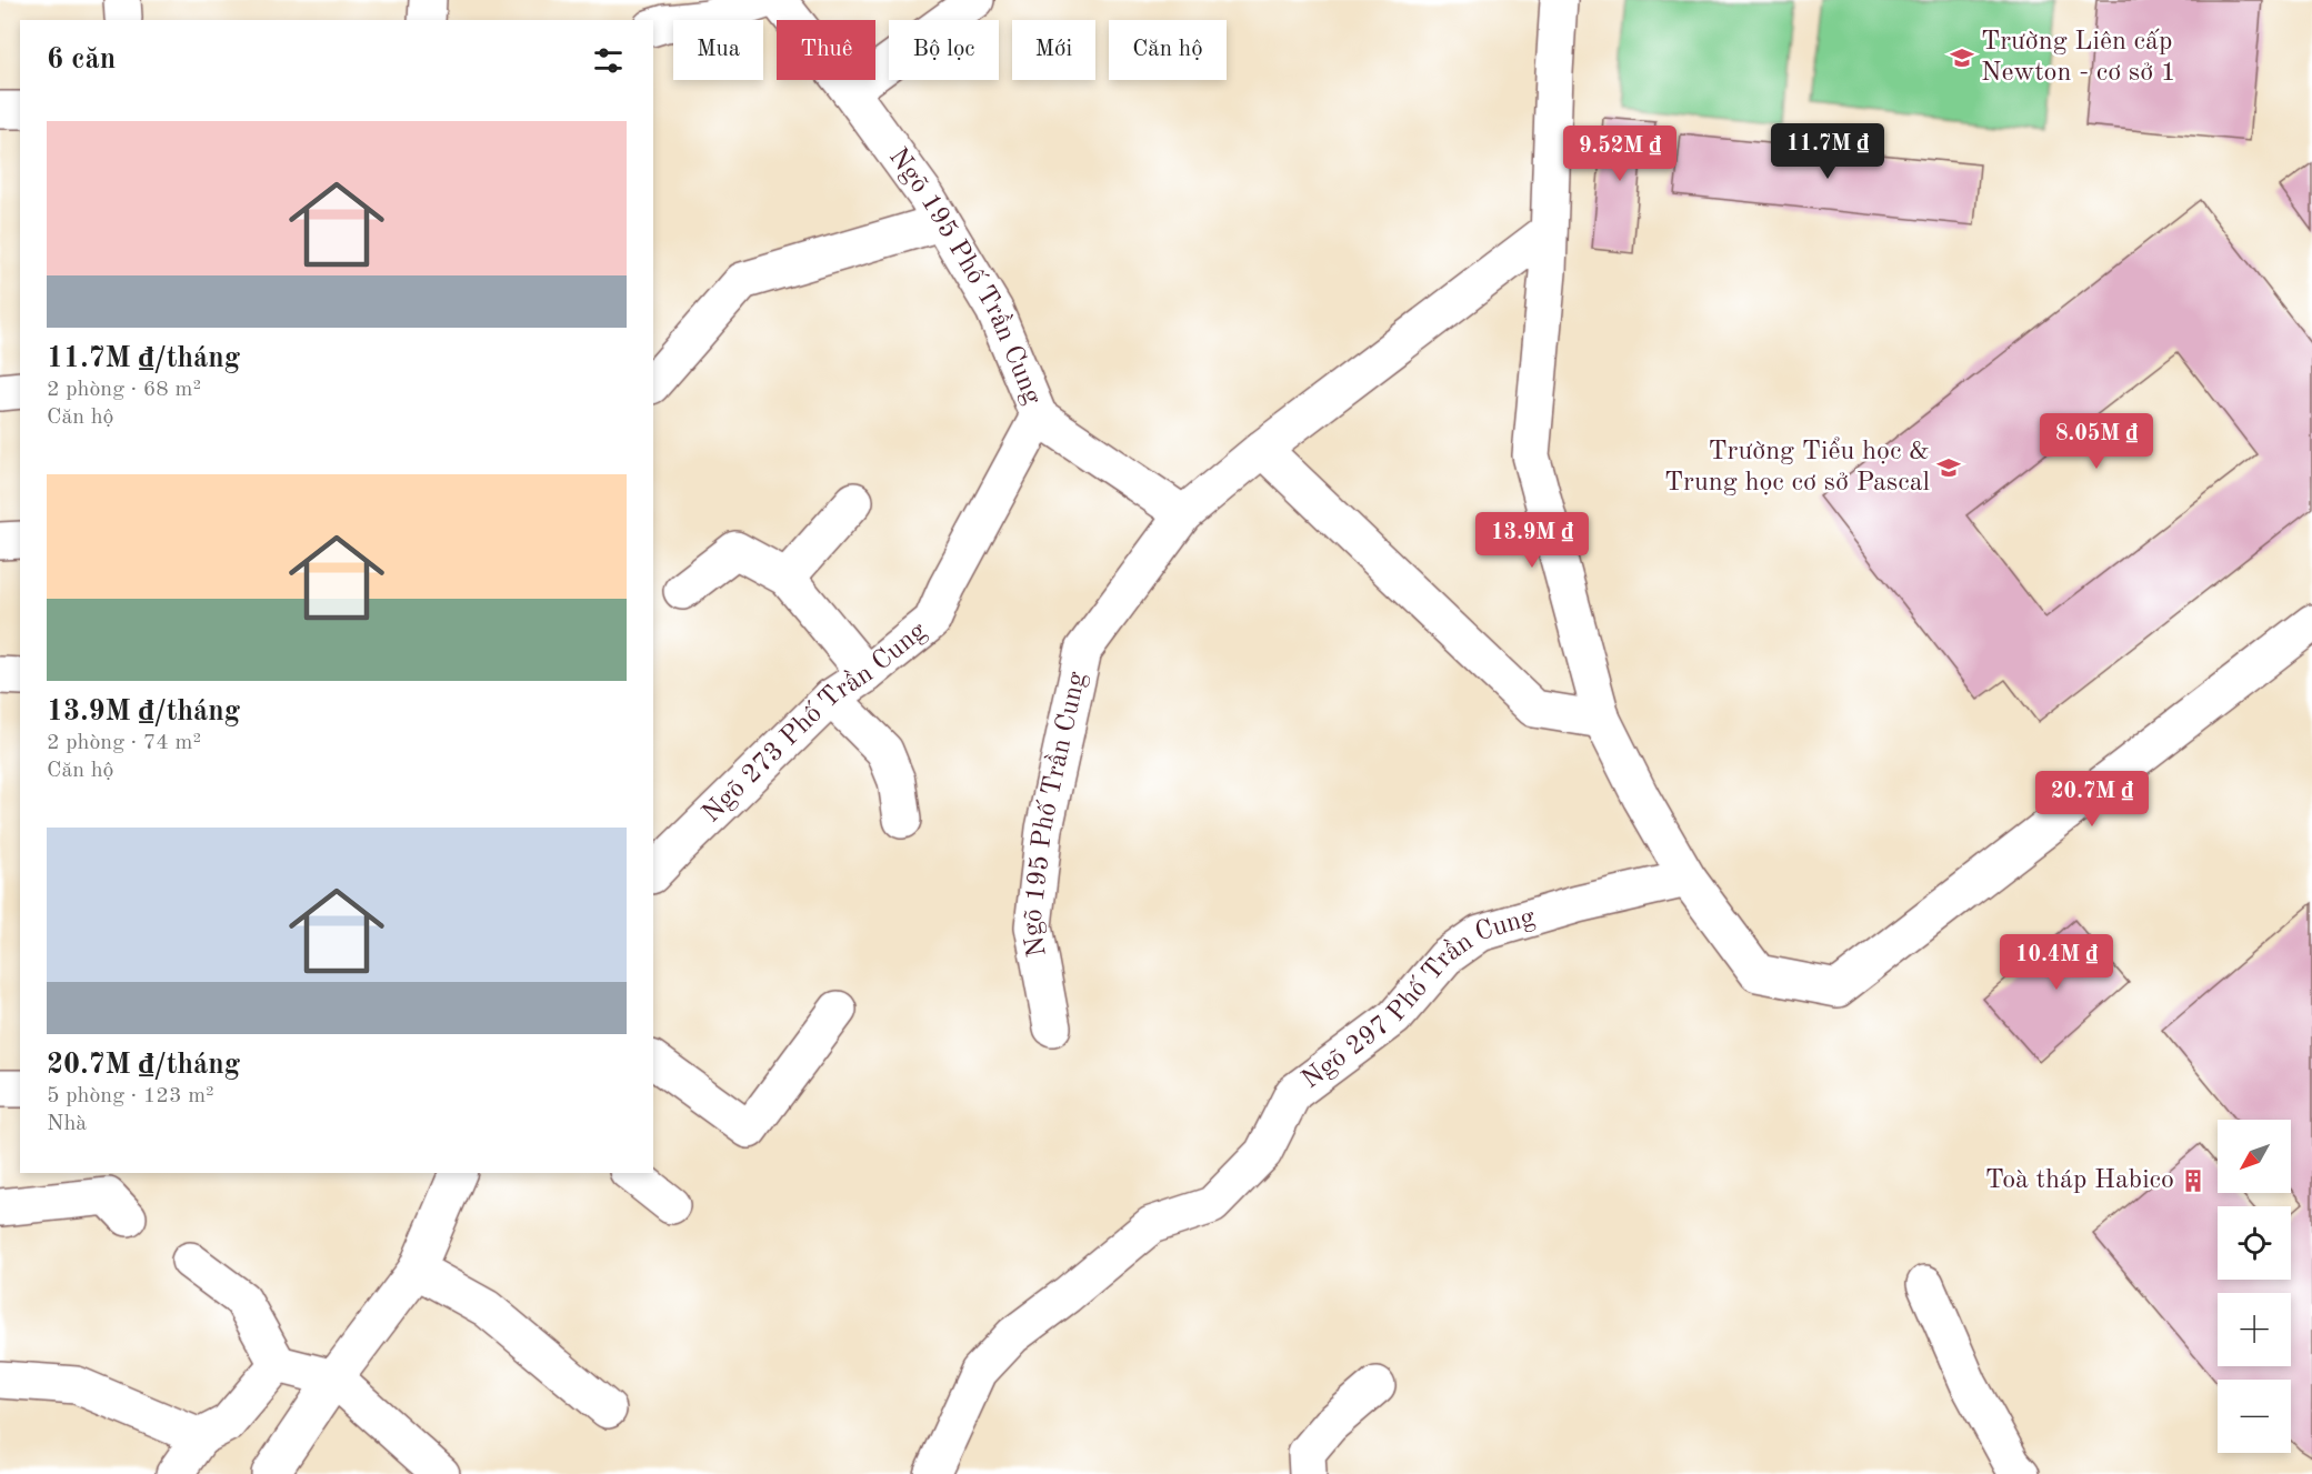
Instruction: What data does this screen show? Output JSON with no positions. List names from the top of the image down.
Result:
{
  "streets": {
    "street": ["Ngõ 195 Phố Trần Cung", "Ngõ 273 Phố Trần Cung", "Ngõ 297 Phố Trần Cung"]
  },
  "crossings": [
    ["Ngõ 195 Phố Trần Cung", "Ngõ 273 Phố Trần Cung"]
  ],
  "places": {
    "school or university": ["Trường Liên cấp Newton - cơ sở 1", "Trường Tiểu học & Trung học cơ sở Pascal"],
    "building": ["Toà tháp Habico"]
  },
  "north": "bottom left",
  "page": {
    "chip": [
      "Mua",
      "Thuê",
      "Bộ lọc",
      "Mới",
      "Căn hộ"
    ],
    "heading": "6 căn",
    "list": [
      {
        "name": "11.7M ₫/tháng",
        "note": "2 phòng · 68 m² · Căn hộ"
      },
      {
        "name": "13.9M ₫/tháng",
        "note": "2 phòng · 74 m² · Căn hộ"
      },
      {
        "name": "20.7M ₫/tháng",
        "note": "5 phòng · 123 m² · Nhà"
      }
    ],
    "price": [
      "11.7M ₫",
      "9.52M ₫",
      "8.05M ₫",
      "13.9M ₫",
      "20.7M ₫",
      "10.4M ₫"
    ],
    "map_buttons": ["+", "−"]
  }
}
